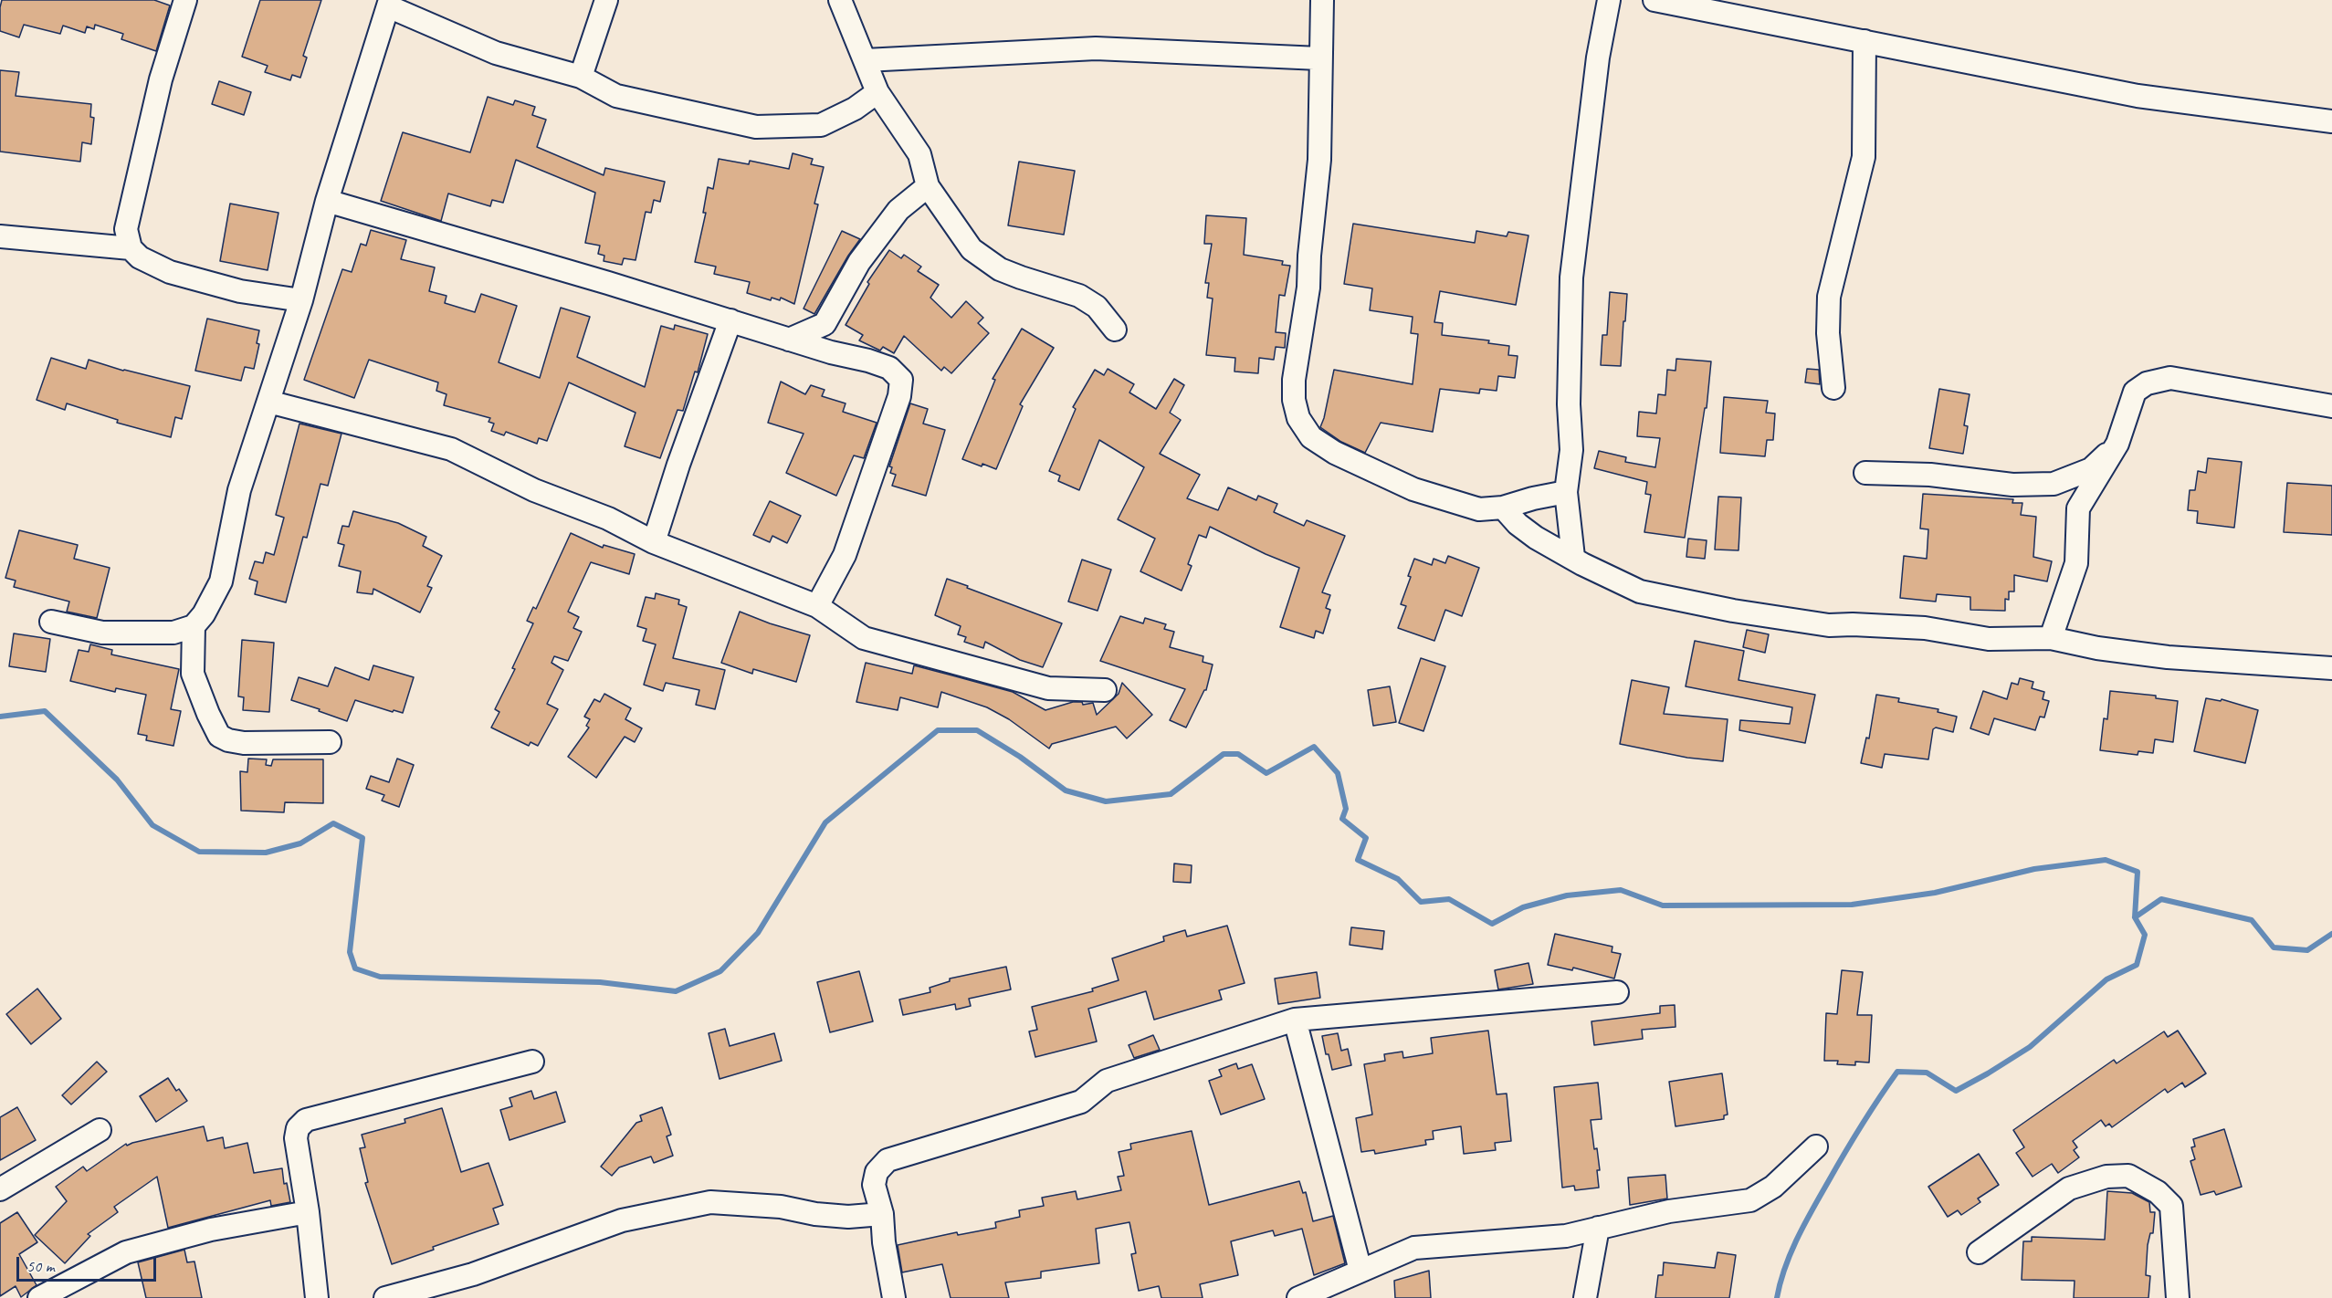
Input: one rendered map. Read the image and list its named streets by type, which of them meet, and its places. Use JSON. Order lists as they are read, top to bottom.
{
  "scale_bar": "50 m"
}
